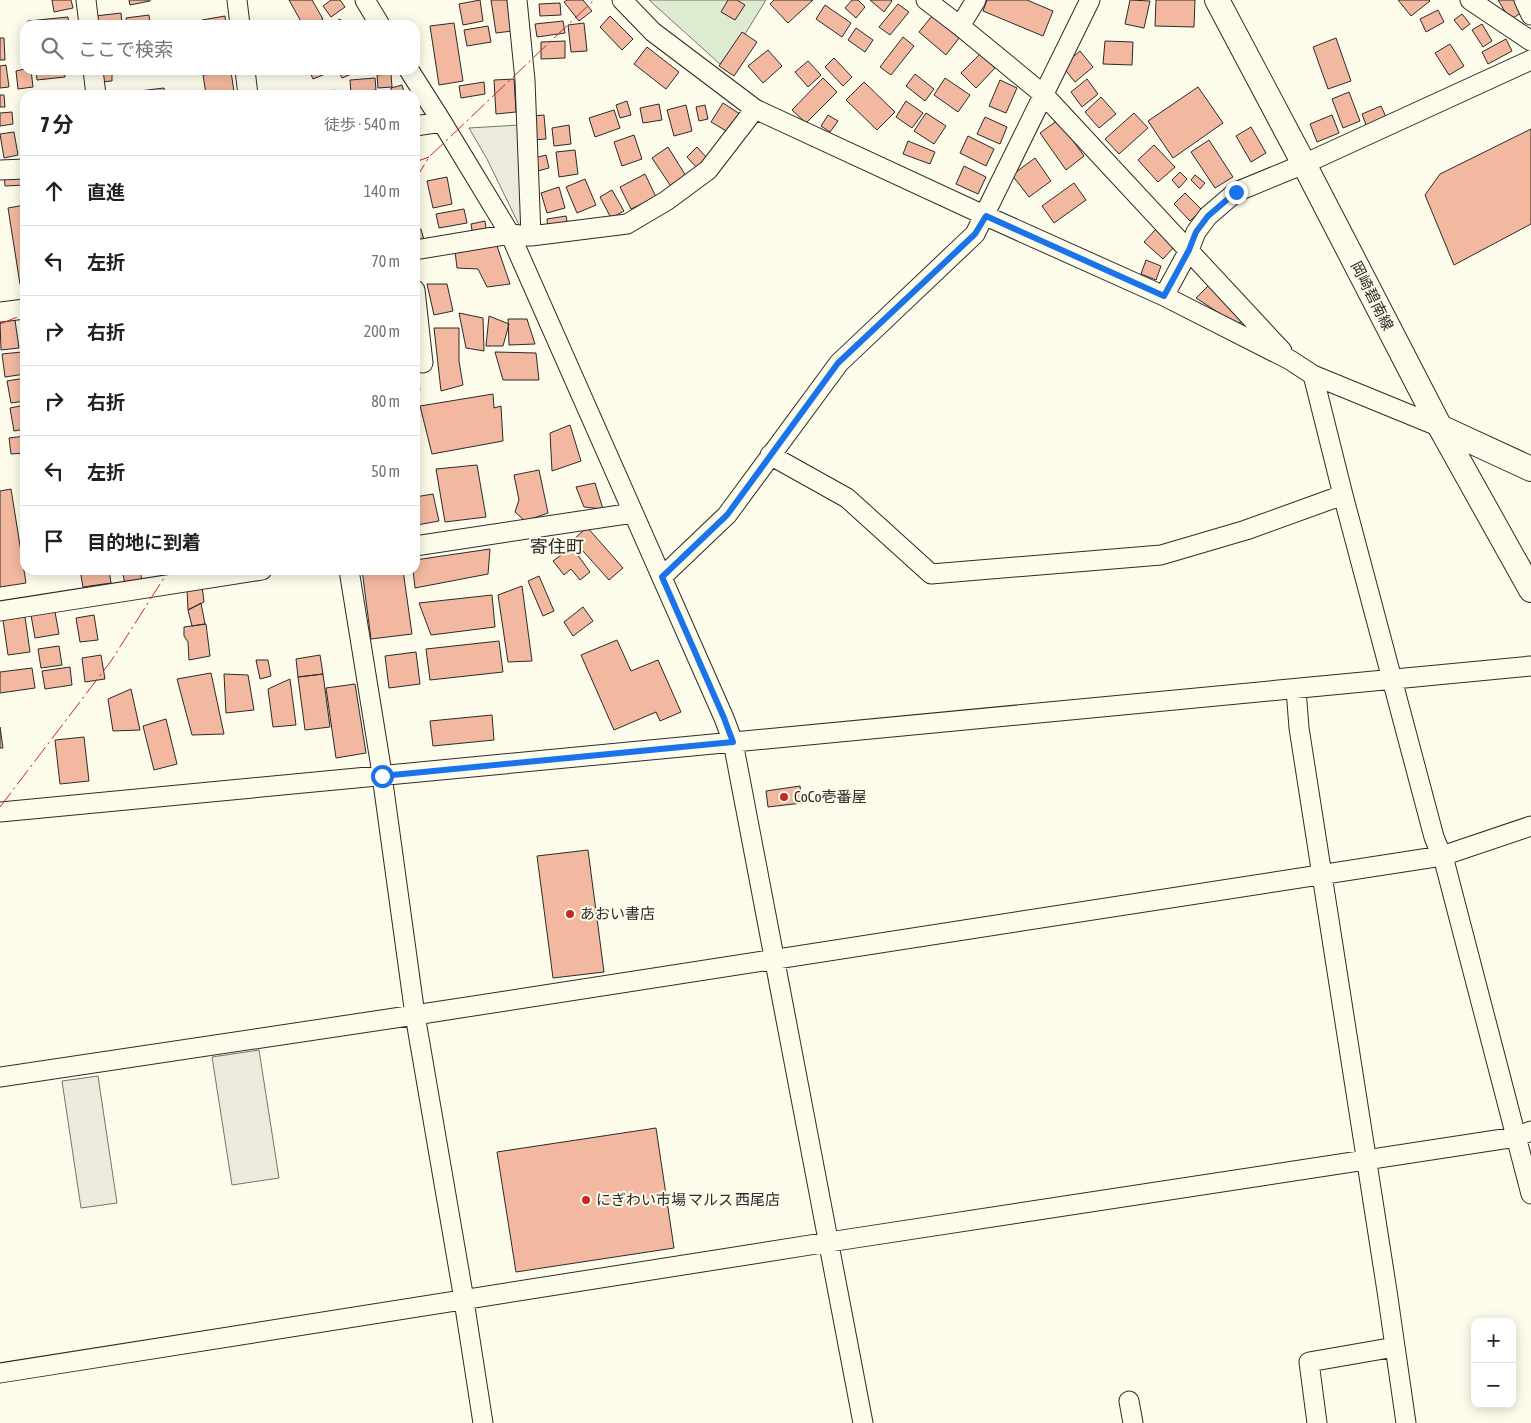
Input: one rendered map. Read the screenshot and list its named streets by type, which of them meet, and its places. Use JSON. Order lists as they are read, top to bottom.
{
  "streets": {
    "main road": ["岡崎碧南線"]
  },
  "districts": ["寄住町"],
  "places": ["CoCo壱番屋", "あおい書店", "にぎわい市場 マルス 西尾店"],
  "page": {
    "search": "ここで検索",
    "heading": ["7 分", "徒歩 · 540 m"],
    "list": [
      ["直進", "140 m"],
      ["左折", "70 m"],
      ["右折", "200 m"],
      ["右折", "80 m"],
      ["左折", "50 m"],
      "目的地に到着"
    ],
    "map_buttons": ["+", "−"]
  }
}
